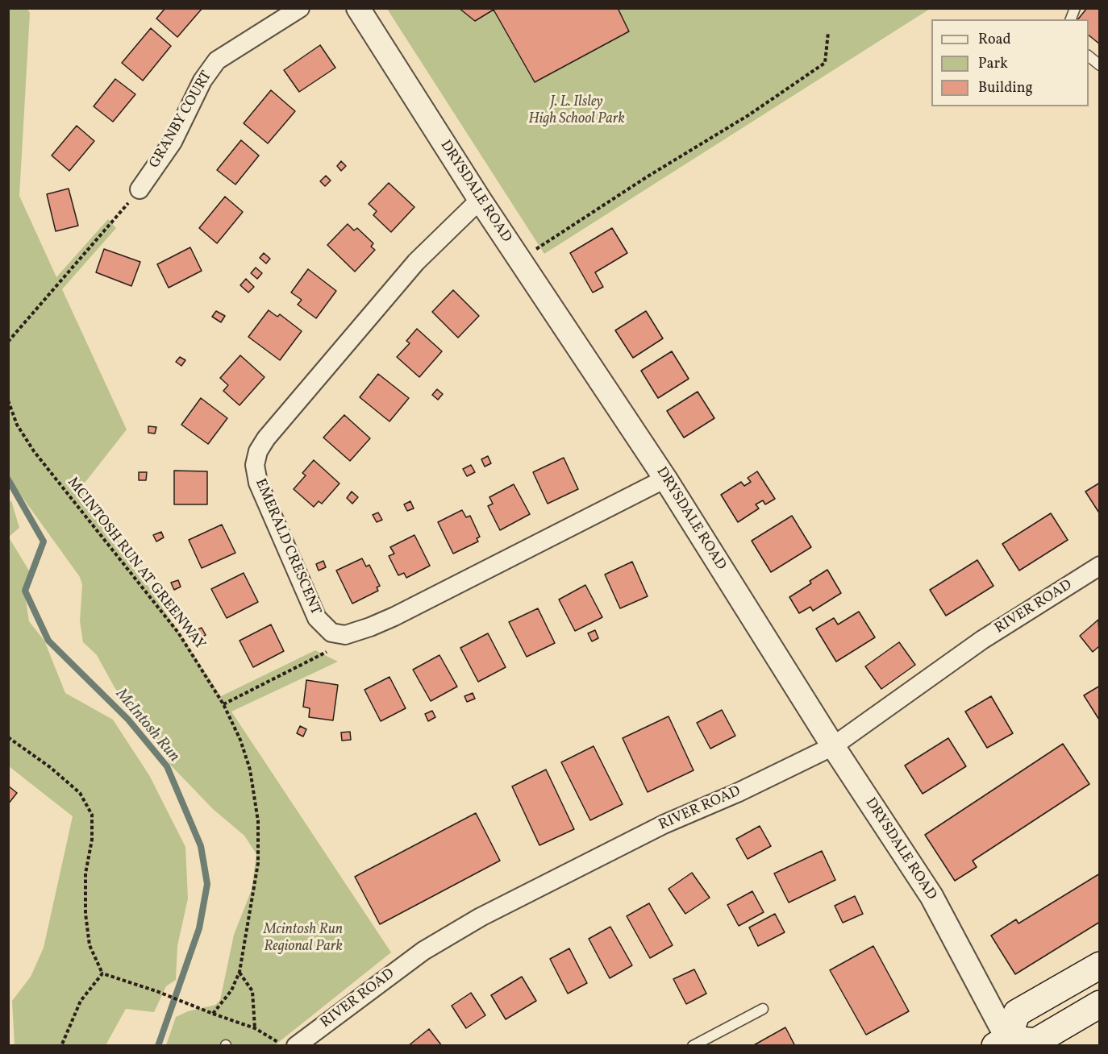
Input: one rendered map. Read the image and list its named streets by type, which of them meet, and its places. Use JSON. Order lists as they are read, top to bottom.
{
  "streets": {
    "street": [
      "GRANBY COURT",
      "DRYSDALE ROAD",
      "EMERALD CRESCENT",
      "RIVER ROAD"
    ],
    "path": ["MCINTOSH RUN AT GREENWAY"]
  },
  "crossings": [
    ["DRYSDALE ROAD", "EMERALD CRESCENT"],
    ["DRYSDALE ROAD", "RIVER ROAD"]
  ],
  "water": ["McIntosh Run"],
  "parks": ["J. L. Ilsley High School Park", "Mcintosh Run Regional Park"],
  "legend": ["Road", "Park", "Building"]
}
